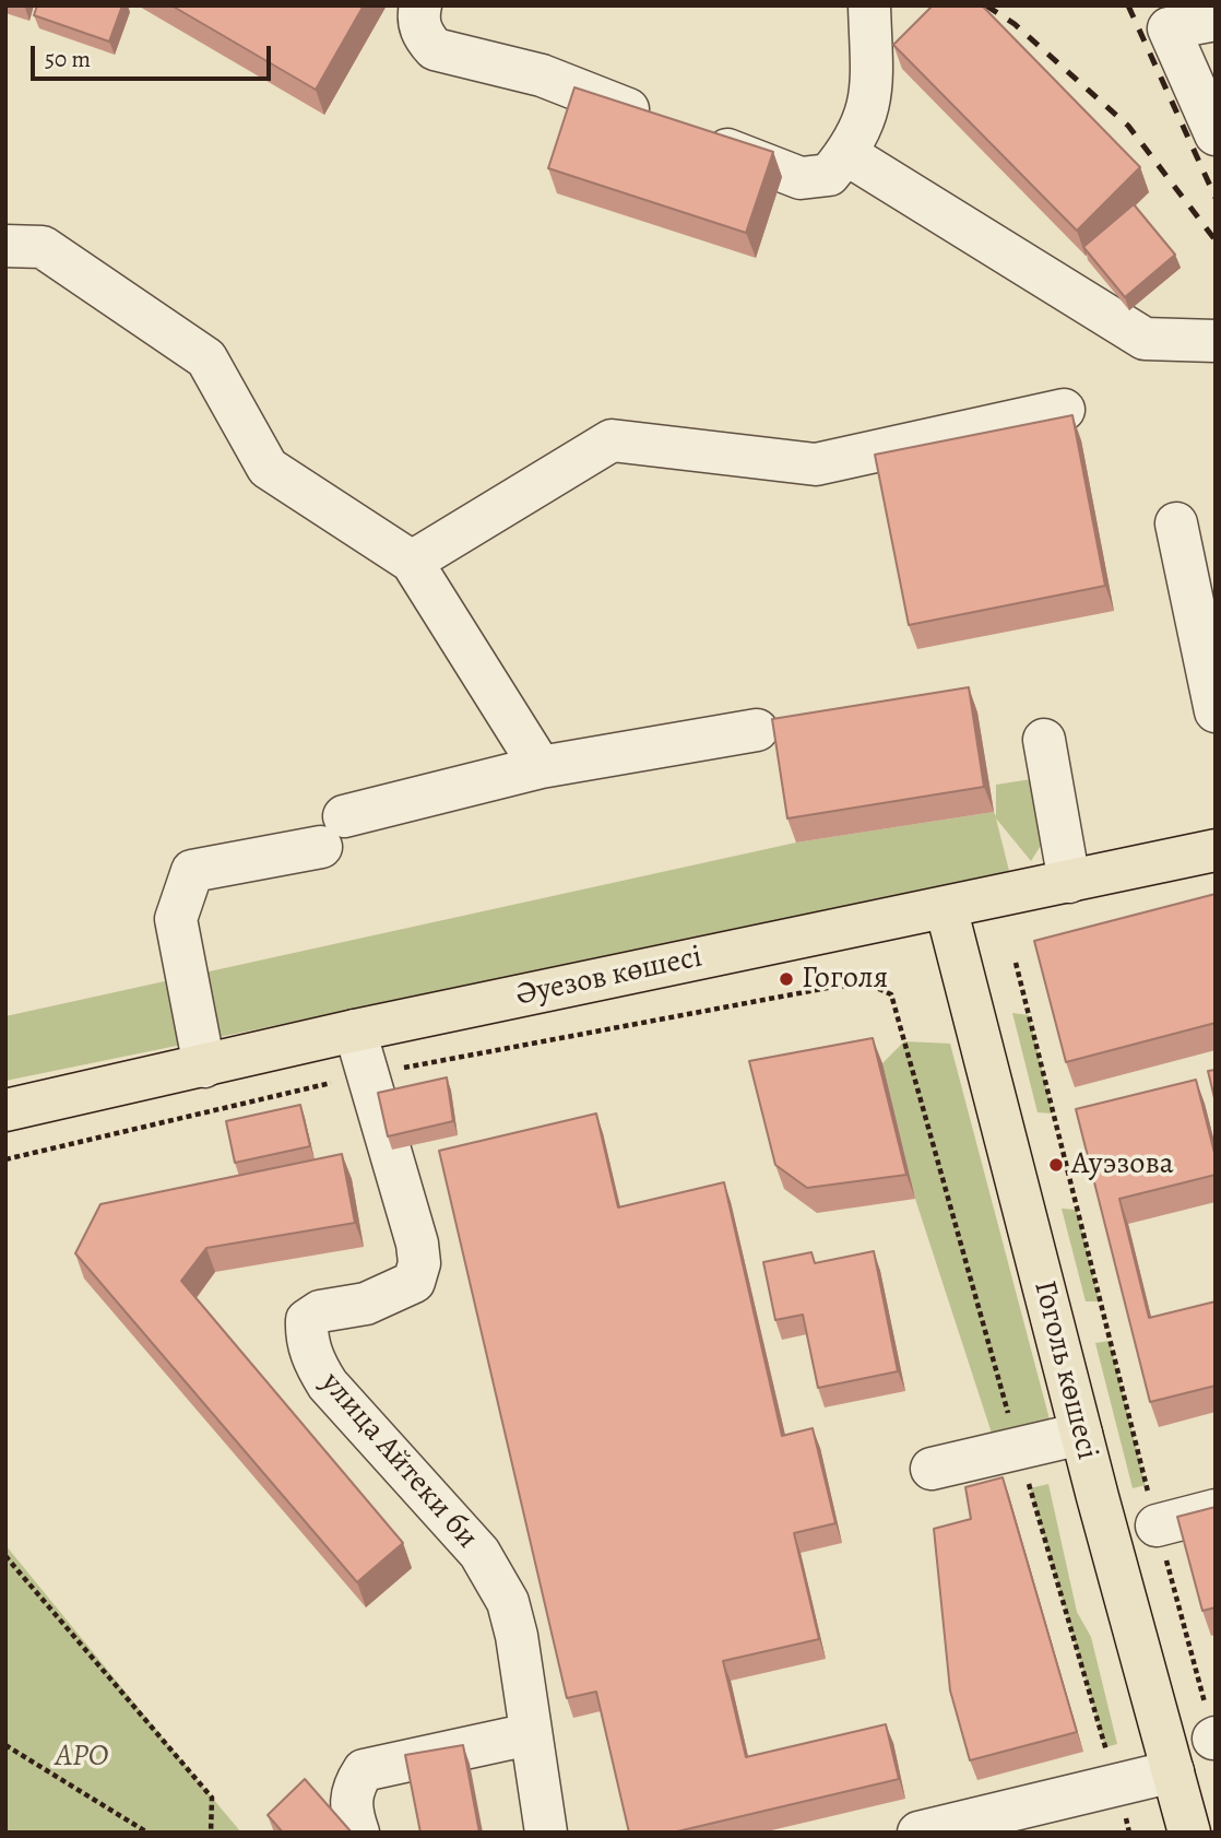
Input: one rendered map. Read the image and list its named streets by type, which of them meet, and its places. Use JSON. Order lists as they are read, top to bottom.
{
  "streets": {
    "main road": ["Әуезов көшесі", "Гоголь көшесі"],
    "street": ["улица Айтеки би"]
  },
  "crossings": [
    ["Әуезов көшесі", "Гоголь көшесі"],
    ["Әуезов көшесі", "улица Айтеки би"]
  ],
  "parks": ["АРО"],
  "places": ["Гоголя", "Ауэзова"],
  "scale_bar": "50 m"
}
